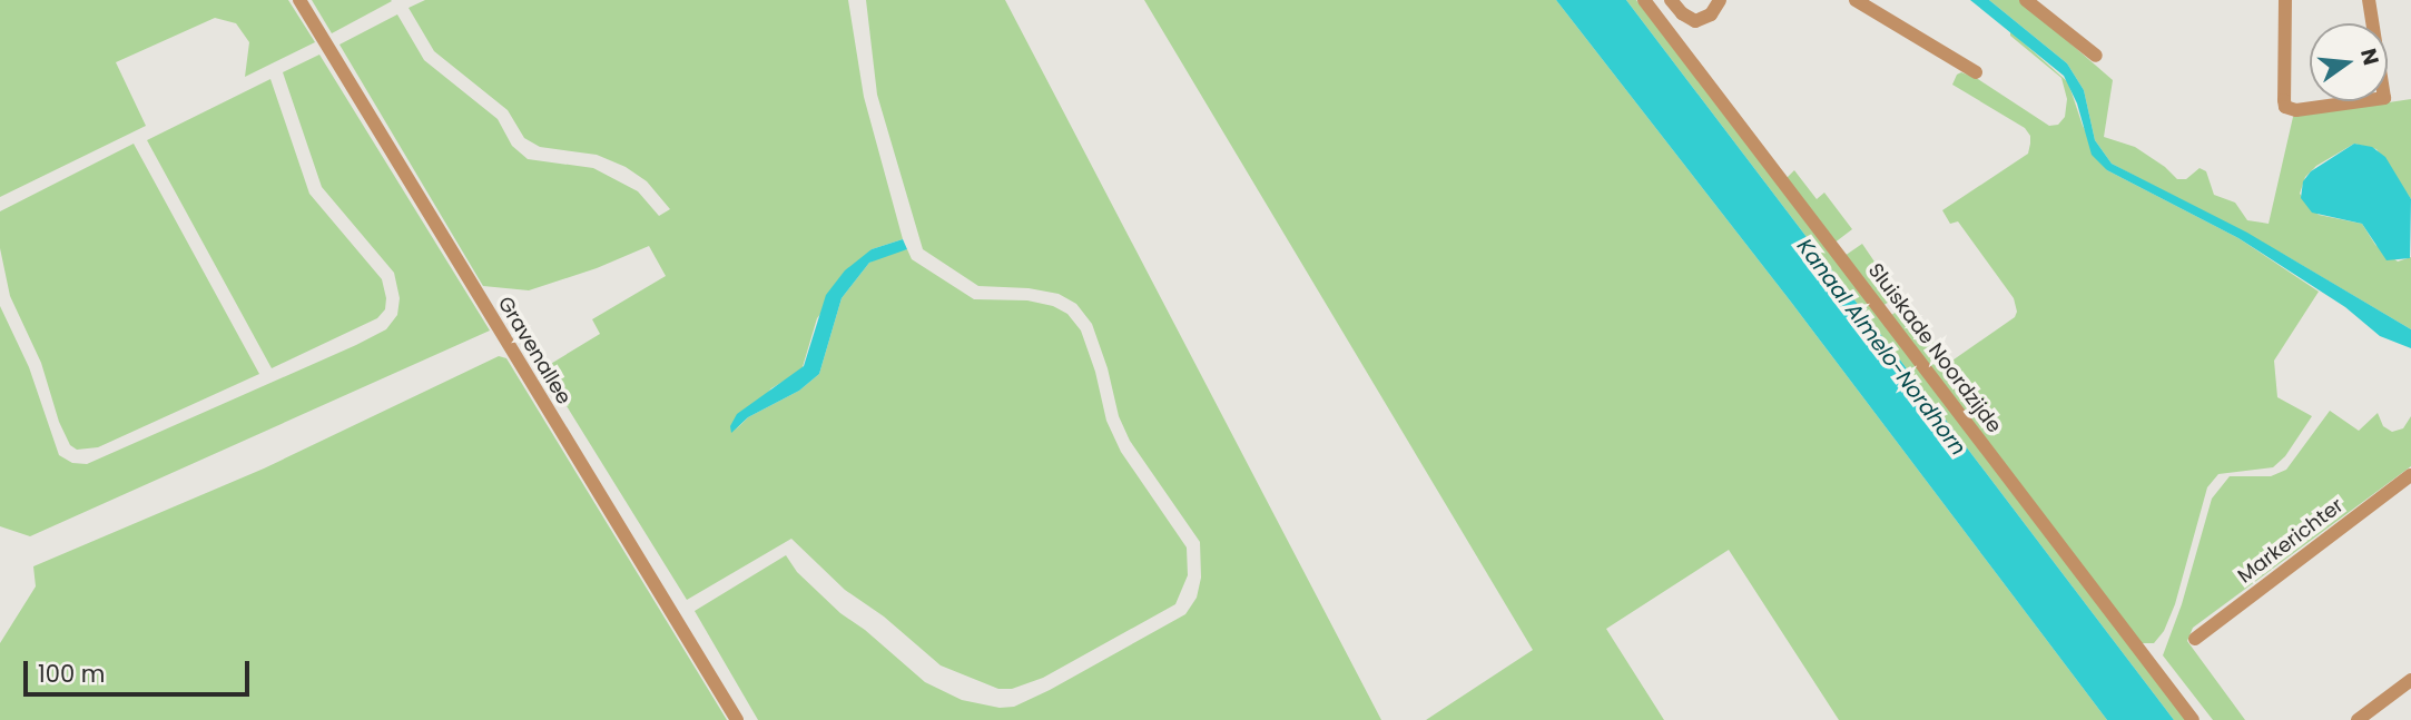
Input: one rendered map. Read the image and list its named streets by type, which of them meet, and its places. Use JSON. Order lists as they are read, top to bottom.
{
  "streets": {
    "street": ["Sluiskade Noordzijde", "Gravenallee", "Markerichter"]
  },
  "water": ["Kanaal Almelo-Nordhorn"],
  "scale_bar": "100 m",
  "north": "right"
}
